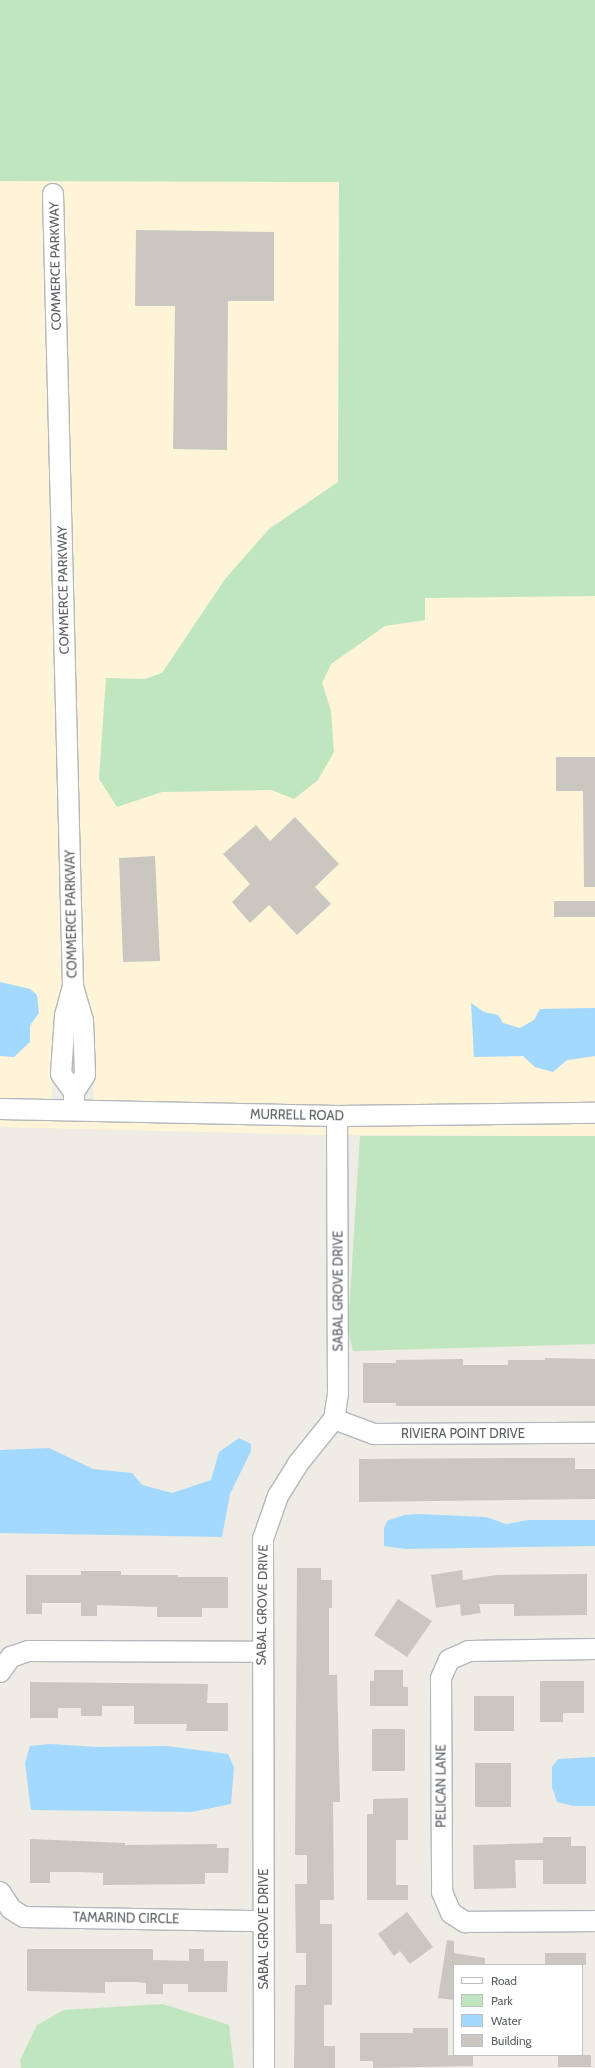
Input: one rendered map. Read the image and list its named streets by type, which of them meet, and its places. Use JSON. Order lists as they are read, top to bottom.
{
  "streets": {
    "street": [
      "COMMERCE PARKWAY",
      "MURRELL ROAD",
      "SABAL GROVE DRIVE",
      "RIVIERA POINT DRIVE",
      "PELICAN LANE",
      "TAMARIND CIRCLE"
    ]
  },
  "crossings": [
    ["COMMERCE PARKWAY", "MURRELL ROAD"],
    ["MURRELL ROAD", "SABAL GROVE DRIVE"],
    ["SABAL GROVE DRIVE", "RIVIERA POINT DRIVE"],
    ["SABAL GROVE DRIVE", "TAMARIND CIRCLE"]
  ],
  "legend": [
    "Road",
    "Park",
    "Water",
    "Building"
  ]
}
